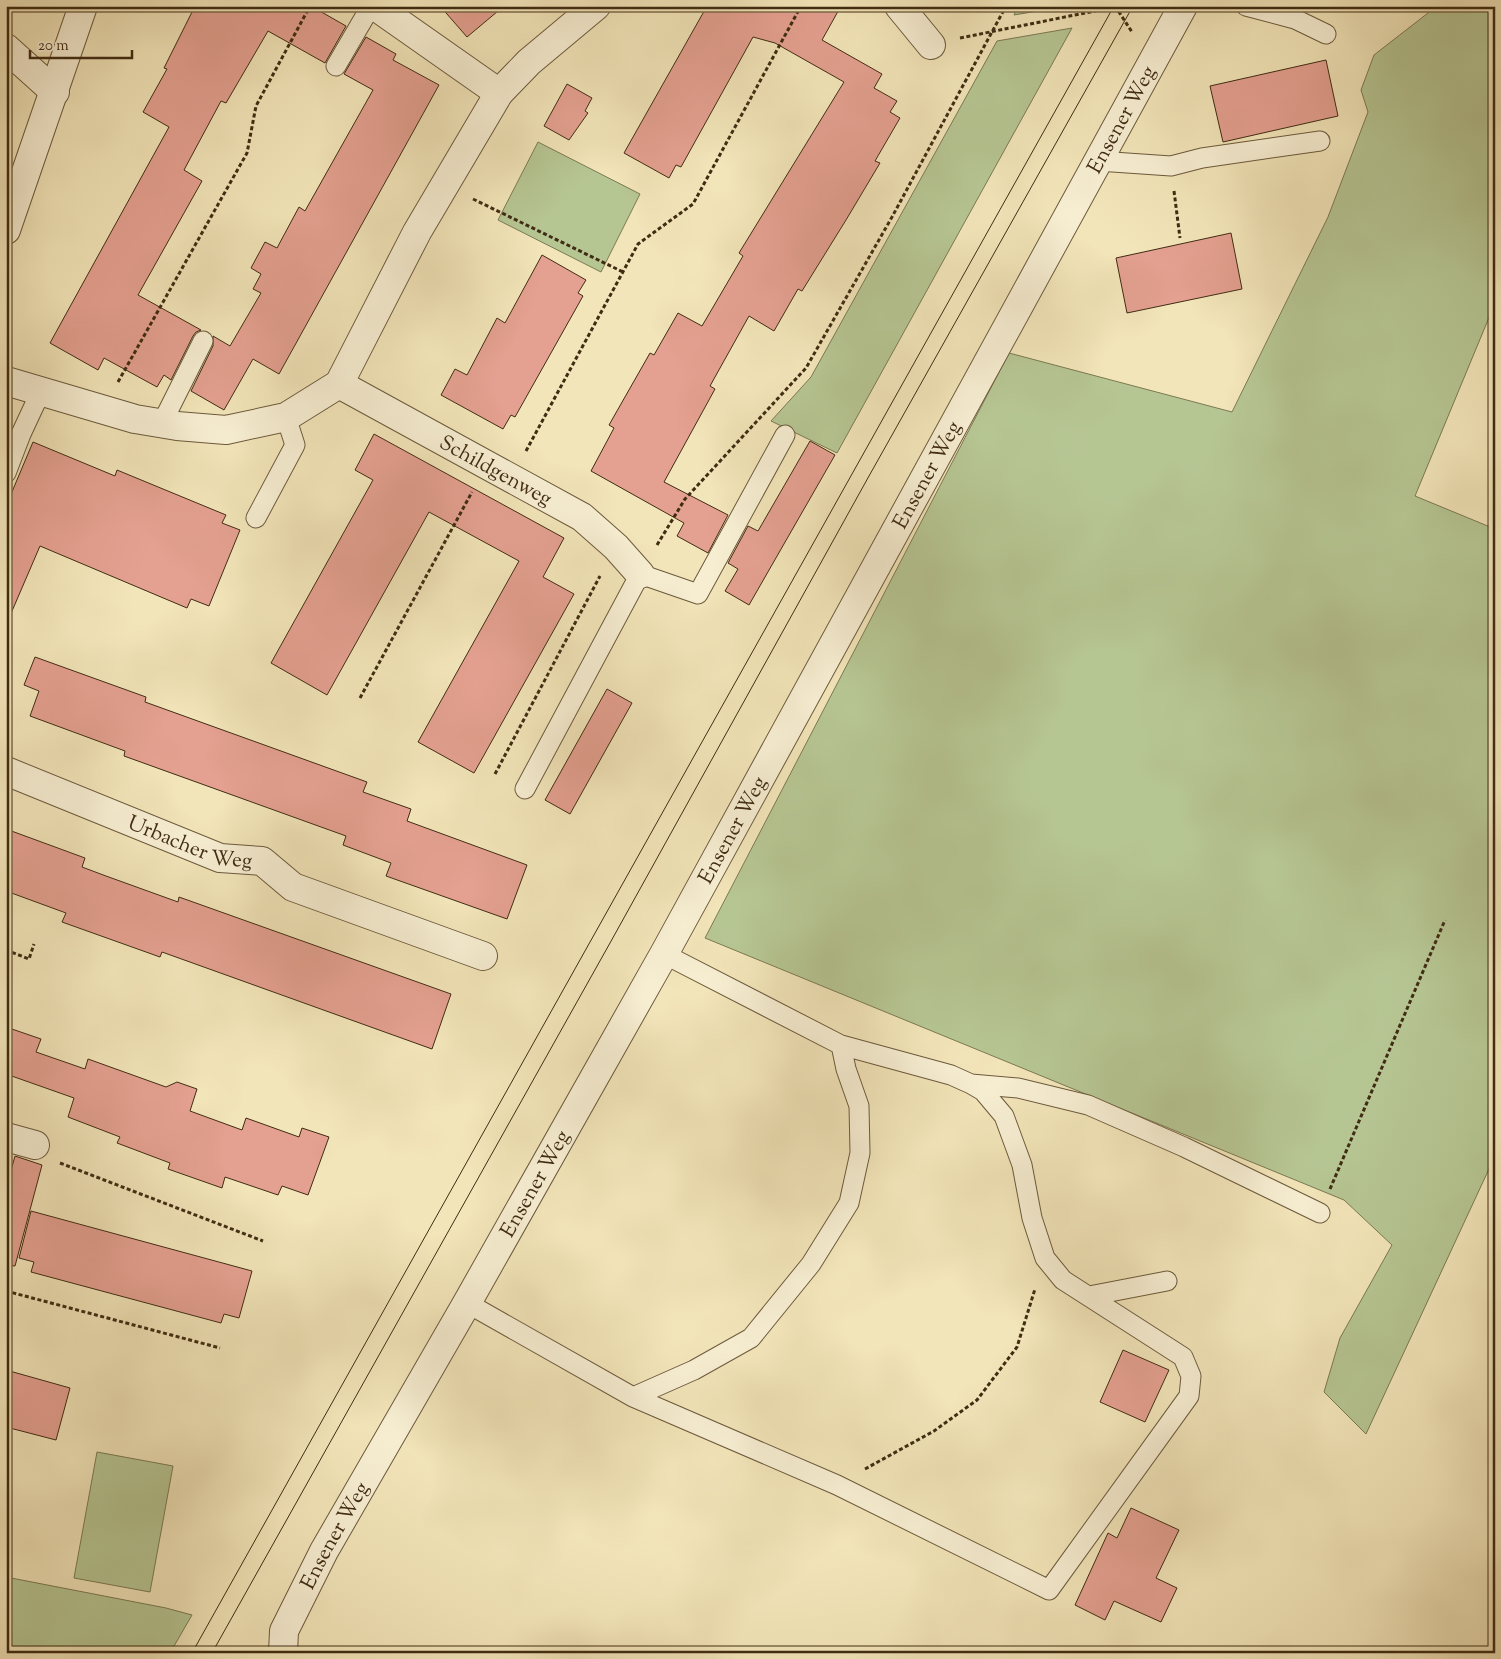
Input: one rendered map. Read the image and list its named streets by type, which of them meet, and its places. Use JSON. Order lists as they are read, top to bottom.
{
  "streets": {
    "street": ["Ensener Weg", "Schildgenweg", "Urbacher Weg"]
  },
  "scale_bar": "20 m"
}
